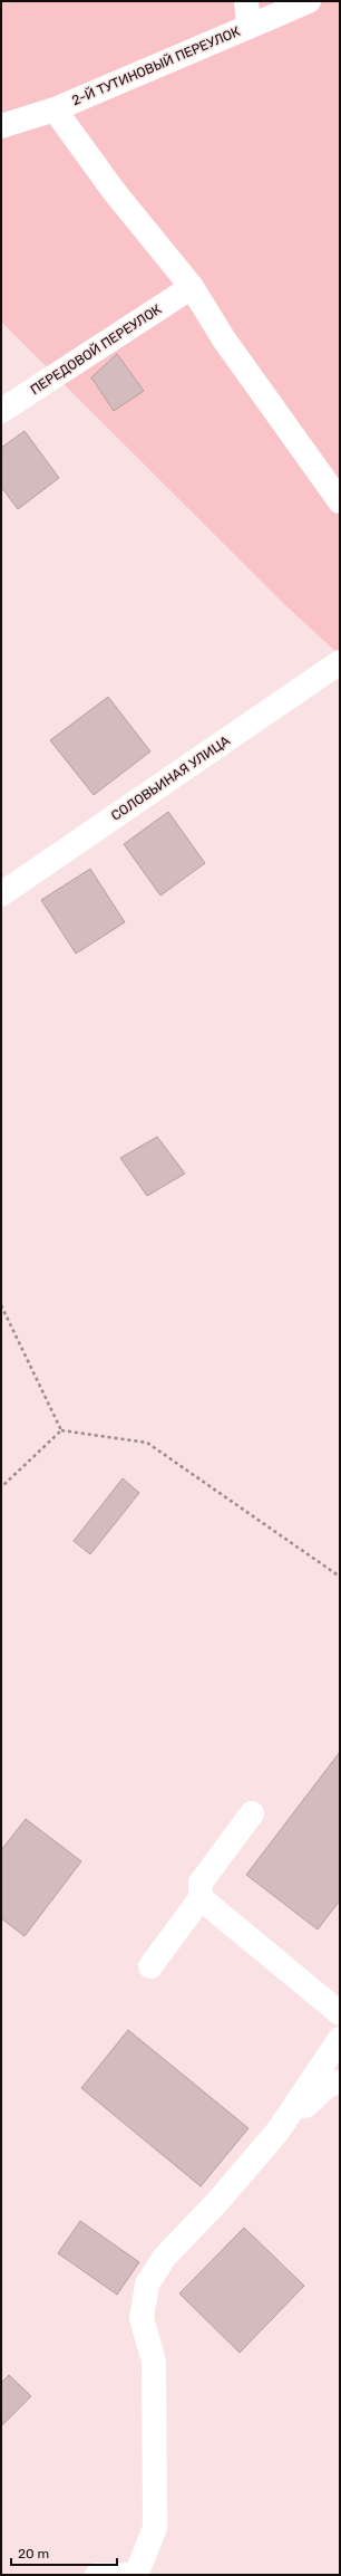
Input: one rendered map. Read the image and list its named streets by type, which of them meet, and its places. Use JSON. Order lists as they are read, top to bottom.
{
  "streets": {
    "street": ["2-Й ТУТИНОВЫЙ ПЕРЕУЛОК", "ПЕРЕДОВОЙ ПЕРЕУЛОК", "СОЛОВЬИНАЯ УЛИЦА"]
  },
  "scale_bar": "20 m"
}
